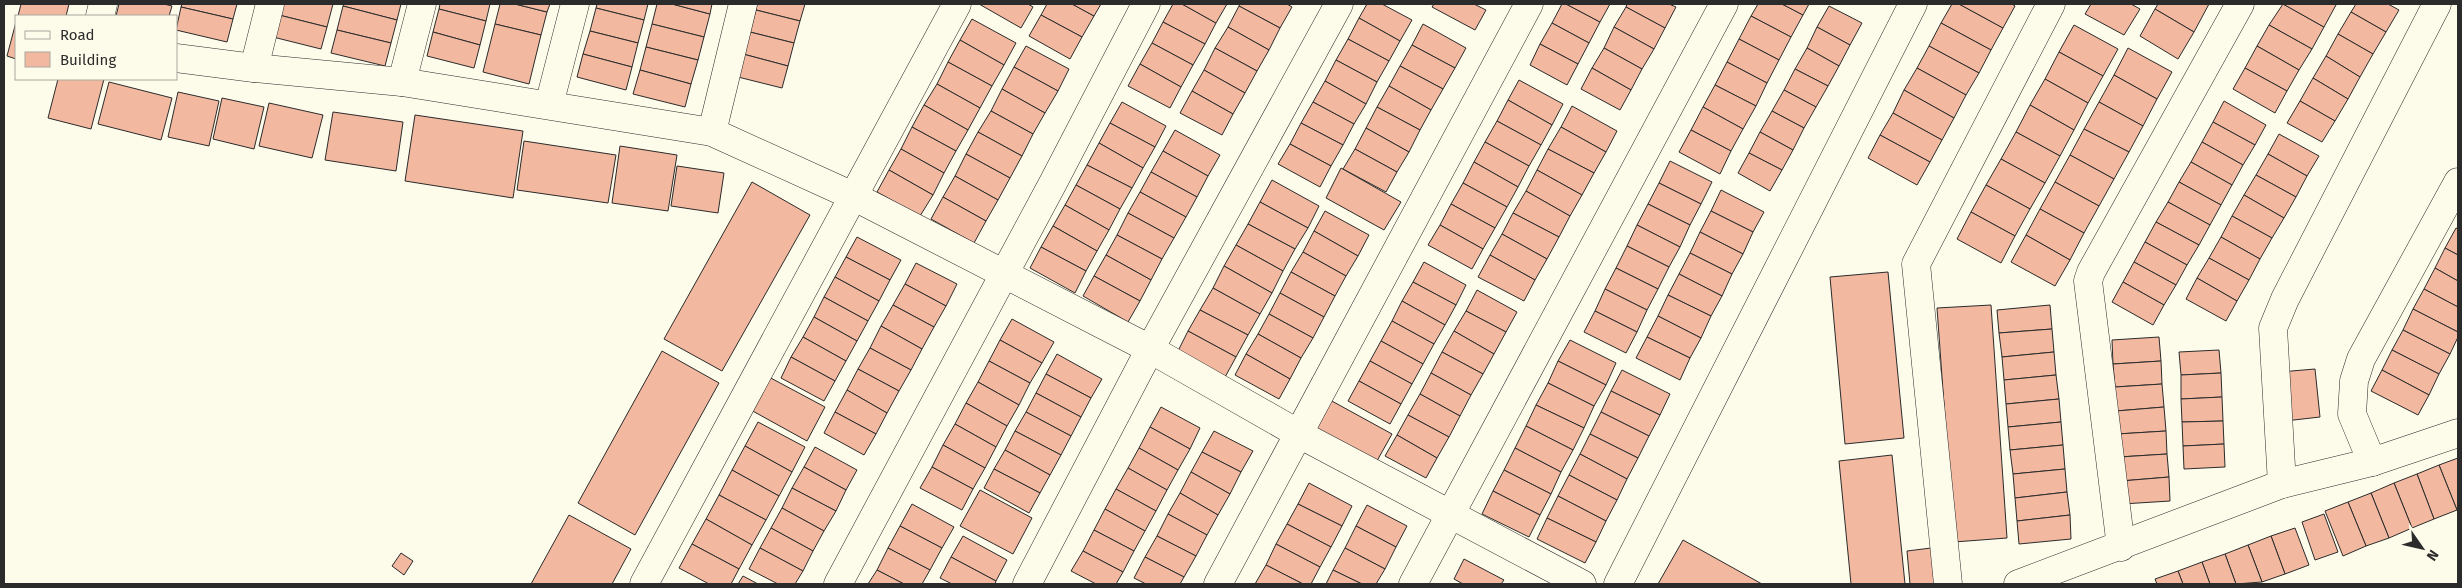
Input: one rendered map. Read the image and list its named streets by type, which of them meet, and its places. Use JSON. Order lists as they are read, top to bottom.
{
  "legend": ["Road", "Building"],
  "north": "bottom right"
}
